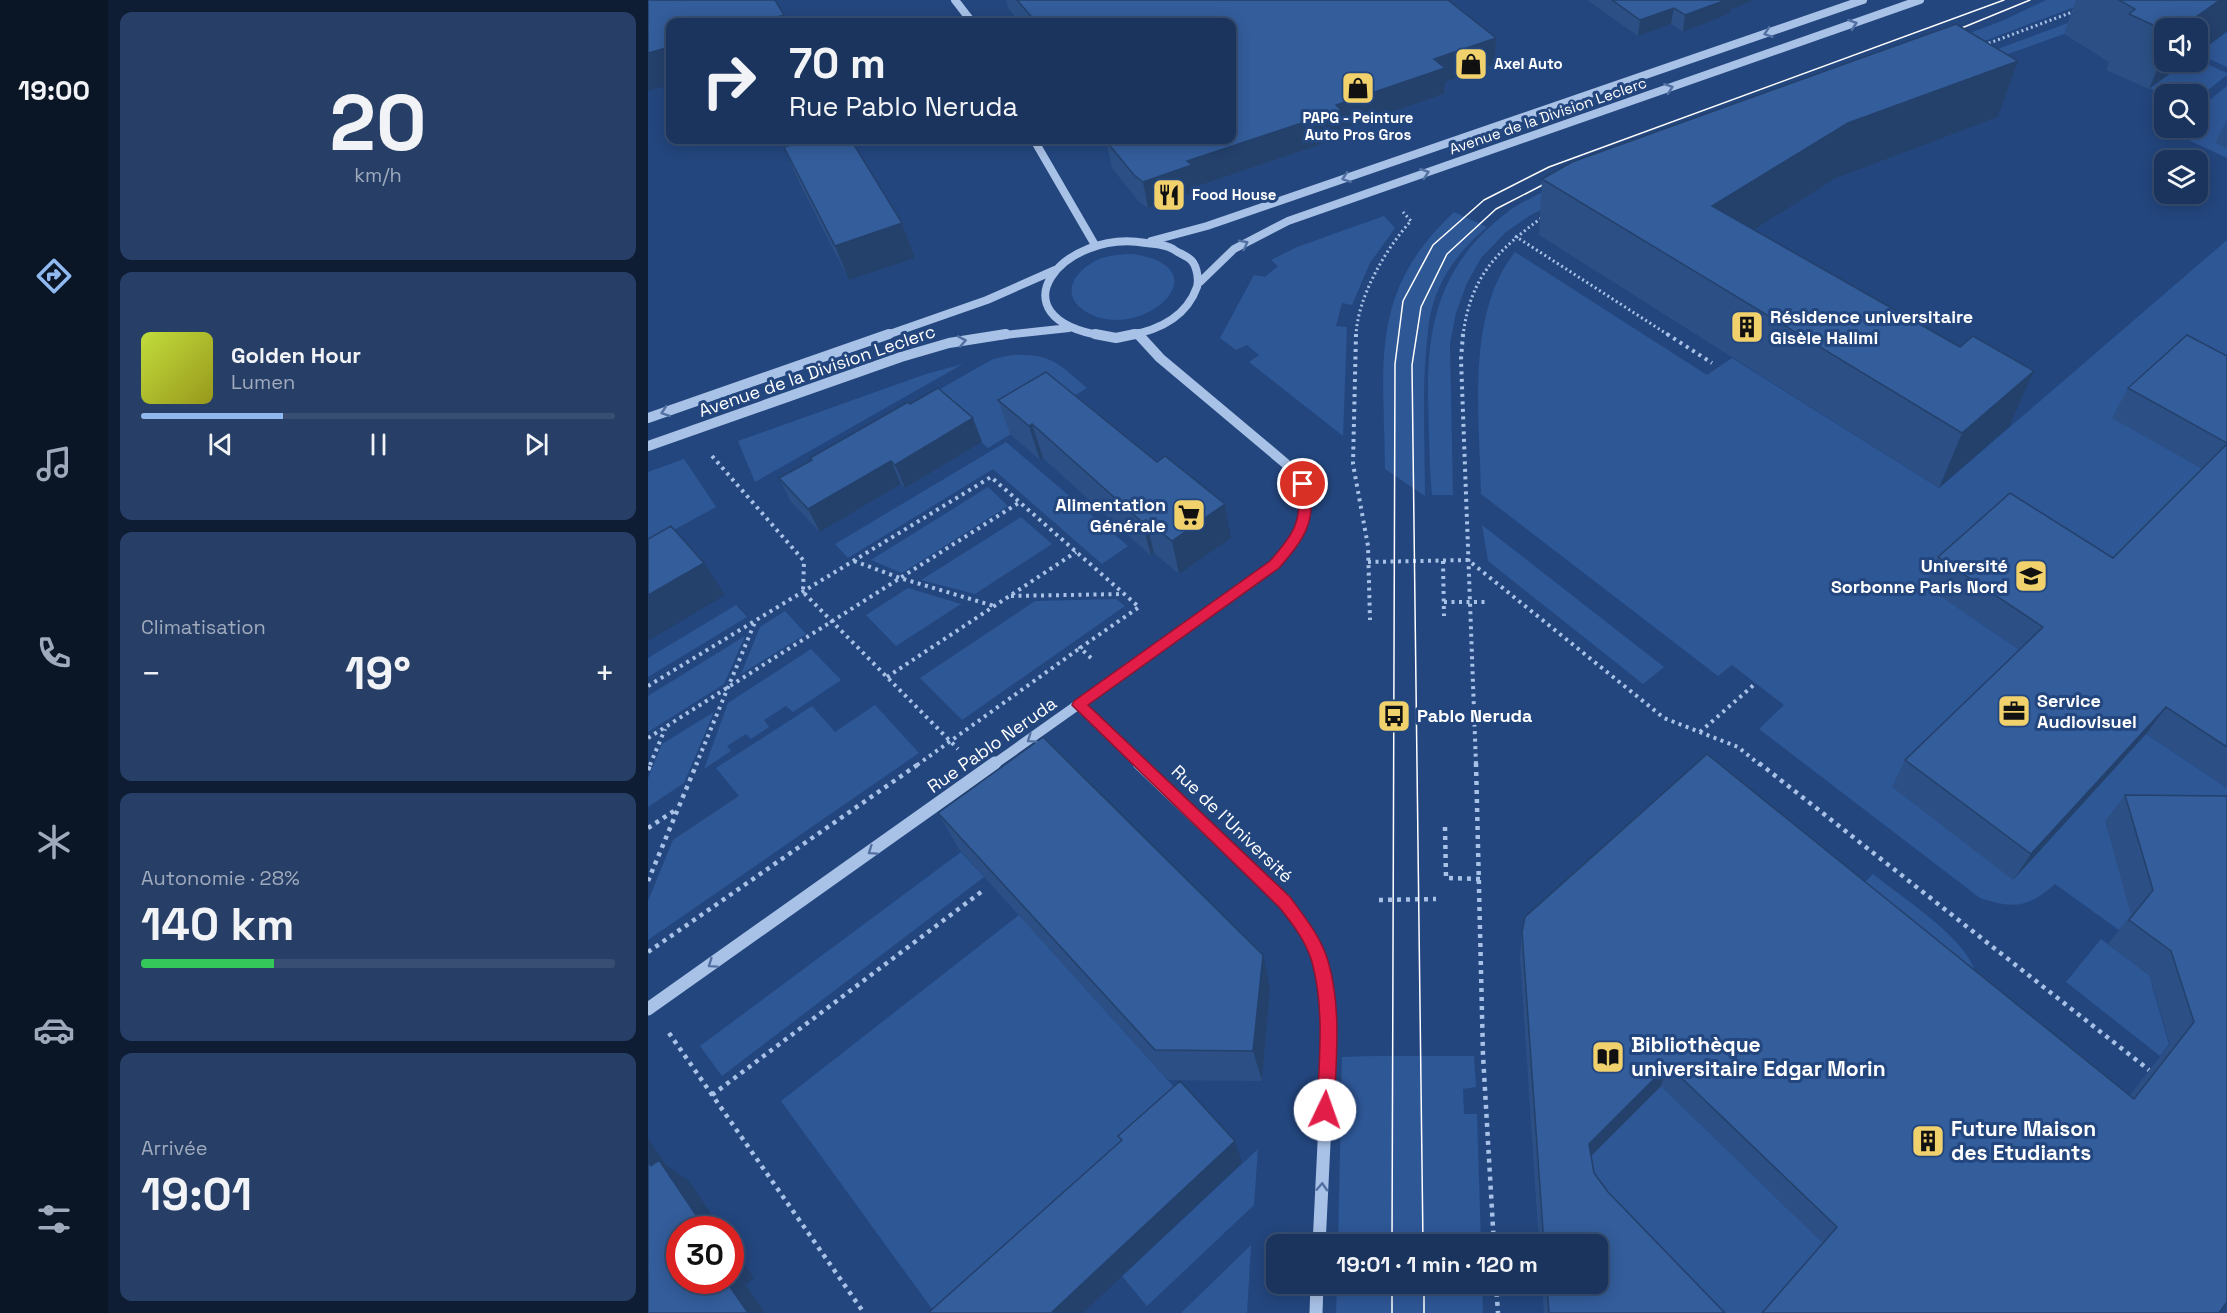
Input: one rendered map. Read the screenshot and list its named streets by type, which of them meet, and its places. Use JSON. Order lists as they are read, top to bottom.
{
  "streets": {
    "street": ["Avenue de la Division Leclerc", "Rue Pablo Neruda", "Rue de l'Université"]
  },
  "crossings": [
    ["Avenue de la Division Leclerc", "Rue Pablo Neruda"],
    ["Rue Pablo Neruda", "Rue de l'Université"]
  ],
  "one_way": ["Rue Pablo Neruda", "Rue de l'Université"],
  "places": {
    "shop": ["Axel Auto", "PAPG - Peinture Auto Pros Gros"],
    "restaurant": ["Food House"],
    "building": ["Résidence universitaire Gisèle Halimi", "Future Maison des Etudiants"],
    "supermarket": ["Alimentation Générale"],
    "school or university": ["Université Sorbonne Paris Nord"],
    "office": ["Service Audiovisuel"],
    "bus stop": ["Pablo Neruda"],
    "library": ["Bibliothèque universitaire Edgar Morin"]
  },
  "page": {
    "tabs": "19:00",
    "tile": [
      ["20", "km/h"],
      "Climatisation",
      ["Autonomie · 28%", "140 km"],
      ["Arrivée", "19:01"]
    ],
    "turn": ["70 m", "Rue Pablo Neruda"],
    "song": ["Golden Hour", "Lumen"],
    "heat": ["−", "19°", "+"],
    "limit": "30",
    "trip": "19:01 · 1 min · 120 m"
  }
}
